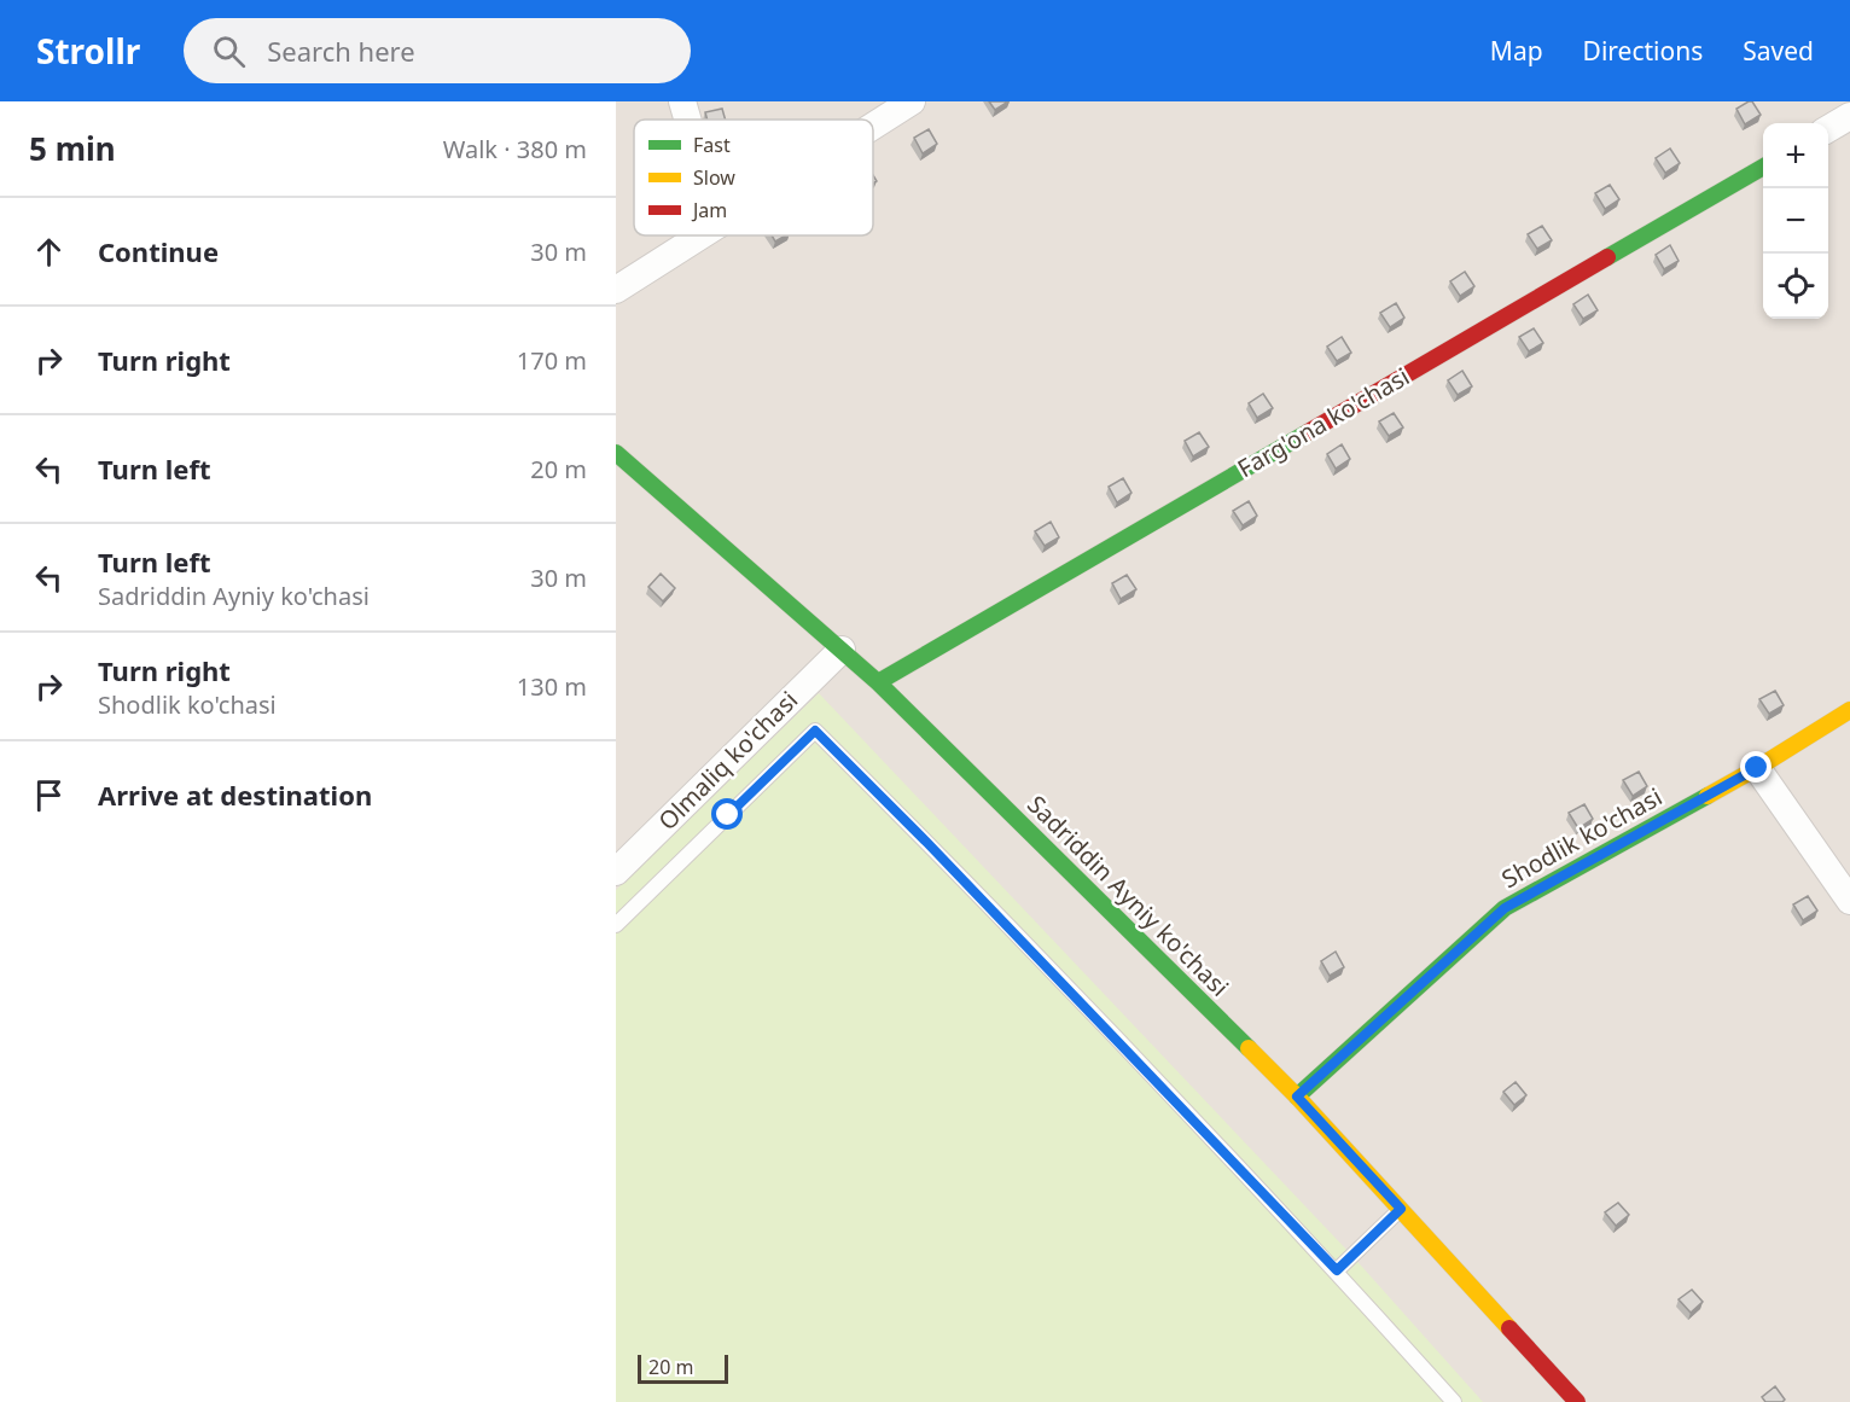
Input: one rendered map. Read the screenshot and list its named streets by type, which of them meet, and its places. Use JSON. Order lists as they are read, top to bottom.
{
  "streets": {
    "street": [
      "Farg'ona ko'chasi",
      "Olmaliq ko'chasi",
      "Shodlik ko'chasi",
      "Sadriddin Ayniy ko'chasi"
    ]
  },
  "crossings": [
    ["Farg'ona ko'chasi", "Sadriddin Ayniy ko'chasi"],
    ["Olmaliq ko'chasi", "Sadriddin Ayniy ko'chasi"],
    ["Shodlik ko'chasi", "Sadriddin Ayniy ko'chasi"]
  ],
  "legend": ["Fast", "Slow", "Jam"],
  "scale_bar": "20 m",
  "page": {
    "header": "Strollr",
    "search": "Search here",
    "nav": ["Map", "Directions", "Saved"],
    "heading": ["5 min", "Walk · 380 m"],
    "map_buttons": ["+", "−"],
    "list": [
      ["Continue", "30 m"],
      ["Turn right", "170 m"],
      ["Turn left", "20 m"],
      ["Turn left", "Sadriddin Ayniy ko'chasi", "30 m"],
      ["Turn right", "Shodlik ko'chasi", "130 m"],
      "Arrive at destination"
    ],
    "scale": "20 m"
  }
}
